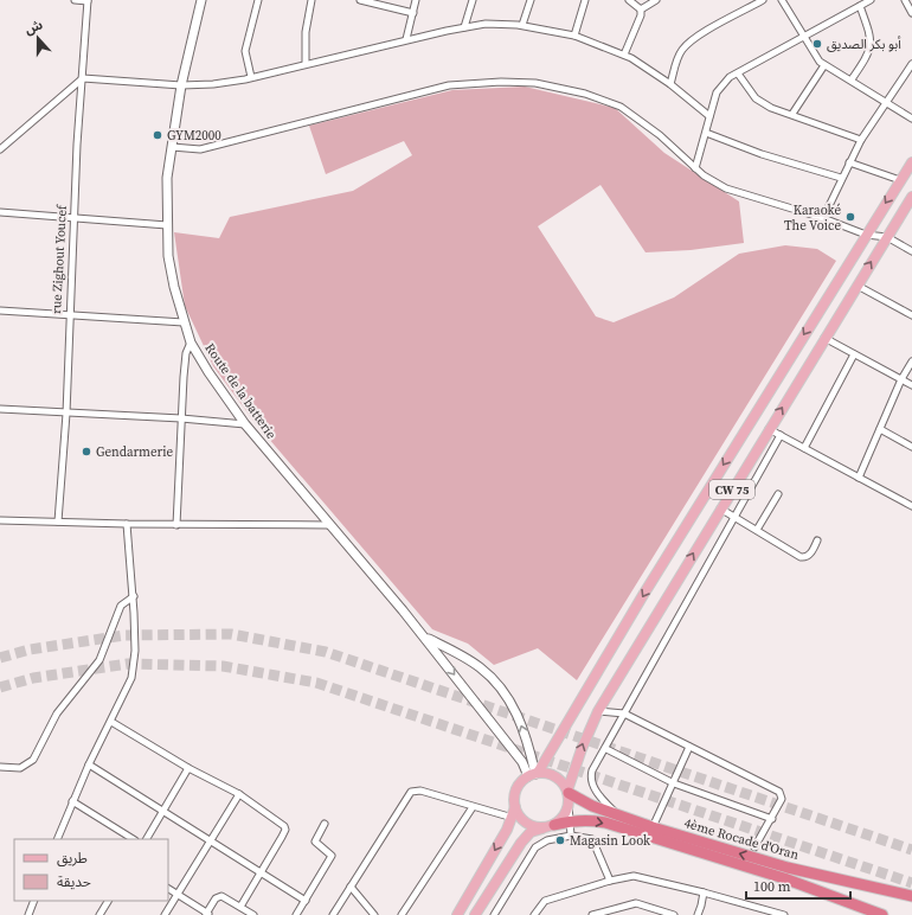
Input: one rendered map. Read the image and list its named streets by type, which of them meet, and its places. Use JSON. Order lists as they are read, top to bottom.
{
  "streets": {
    "highway": ["4ème Rocade d'Oran"],
    "main road": ["Route de la batterie", "CW 75"],
    "street": ["rue Zighout Youcef"]
  },
  "crossings": [
    ["Route de la batterie", "CW 75"],
    ["Route de la batterie", "4ème Rocade d'Oran"],
    ["CW 75", "4ème Rocade d'Oran"]
  ],
  "places": [
    "أبو بكر الصديق",
    "GYM2000",
    "Karaoké The Voice",
    "Gendarmerie",
    "Magasin Look"
  ],
  "legend": ["طريق", "حديقة"],
  "scale_bar": "100 m",
  "north": "top"
}
